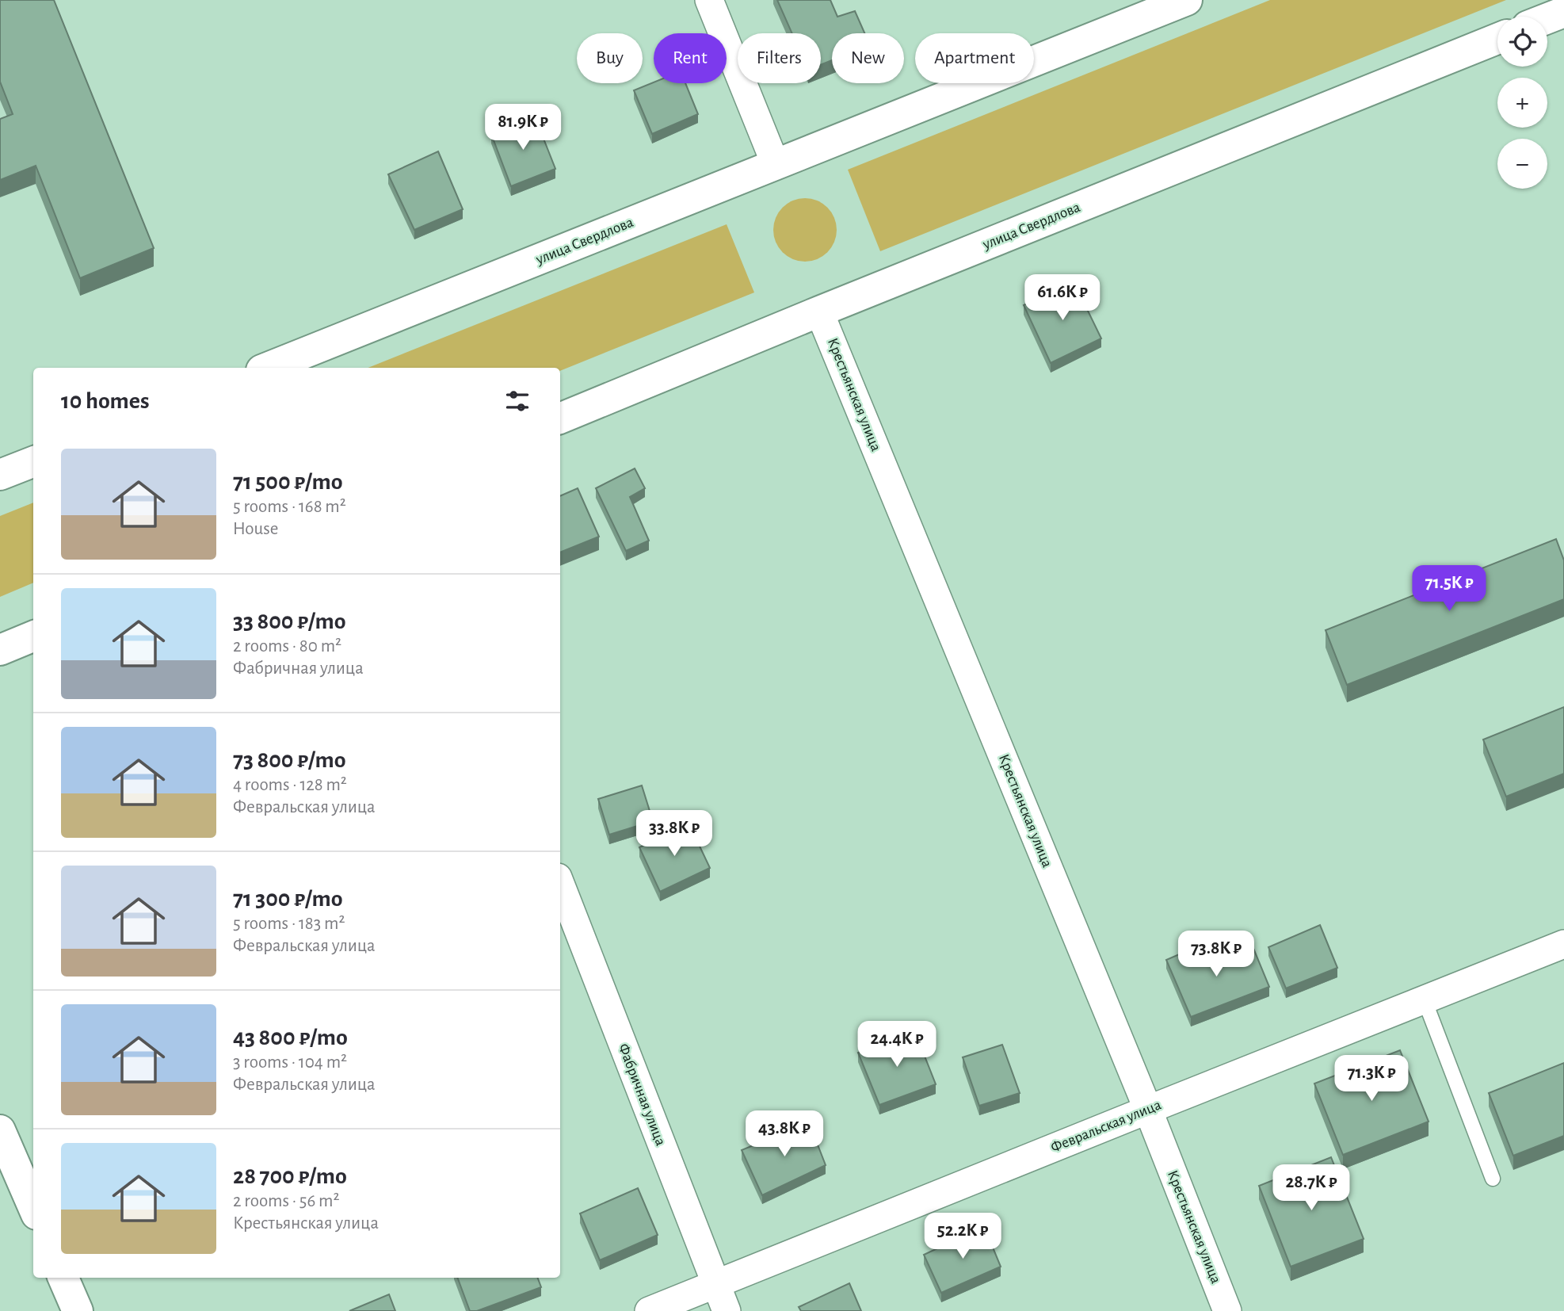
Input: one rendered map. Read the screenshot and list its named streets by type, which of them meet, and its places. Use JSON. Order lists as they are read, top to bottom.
{
  "streets": {
    "main road": ["улица Свердлова"],
    "street": ["Крестьянская улица", "Фабричная улица", "Февральская улица"]
  },
  "crossings": [
    ["улица Свердлова", "Крестьянская улица"],
    ["Крестьянская улица", "Февральская улица"],
    ["Фабричная улица", "Февральская улица"]
  ],
  "page": {
    "map_buttons": ["+", "−"],
    "chip": [
      "Buy",
      "Rent",
      "Filters",
      "New",
      "Apartment"
    ],
    "price": [
      "81.9K ₽",
      "61.6K ₽",
      "71.5K ₽",
      "33.8K ₽",
      "73.8K ₽",
      "24.4K ₽",
      "71.3K ₽",
      "43.8K ₽",
      "28.7K ₽",
      "52.2K ₽"
    ],
    "heading": "10 homes",
    "list": [
      {
        "name": "71 500 ₽/mo",
        "note": "5 rooms · 168 m² · House"
      },
      {
        "name": "33 800 ₽/mo",
        "note": "2 rooms · 80 m² · Фабричная улица"
      },
      {
        "name": "73 800 ₽/mo",
        "note": "4 rooms · 128 m² · Февральская улица"
      },
      {
        "name": "71 300 ₽/mo",
        "note": "5 rooms · 183 m² · Февральская улица"
      },
      {
        "name": "43 800 ₽/mo",
        "note": "3 rooms · 104 m² · Февральская улица"
      },
      {
        "name": "28 700 ₽/mo",
        "note": "2 rooms · 56 m² · Крестьянская улица"
      }
    ]
  }
}
